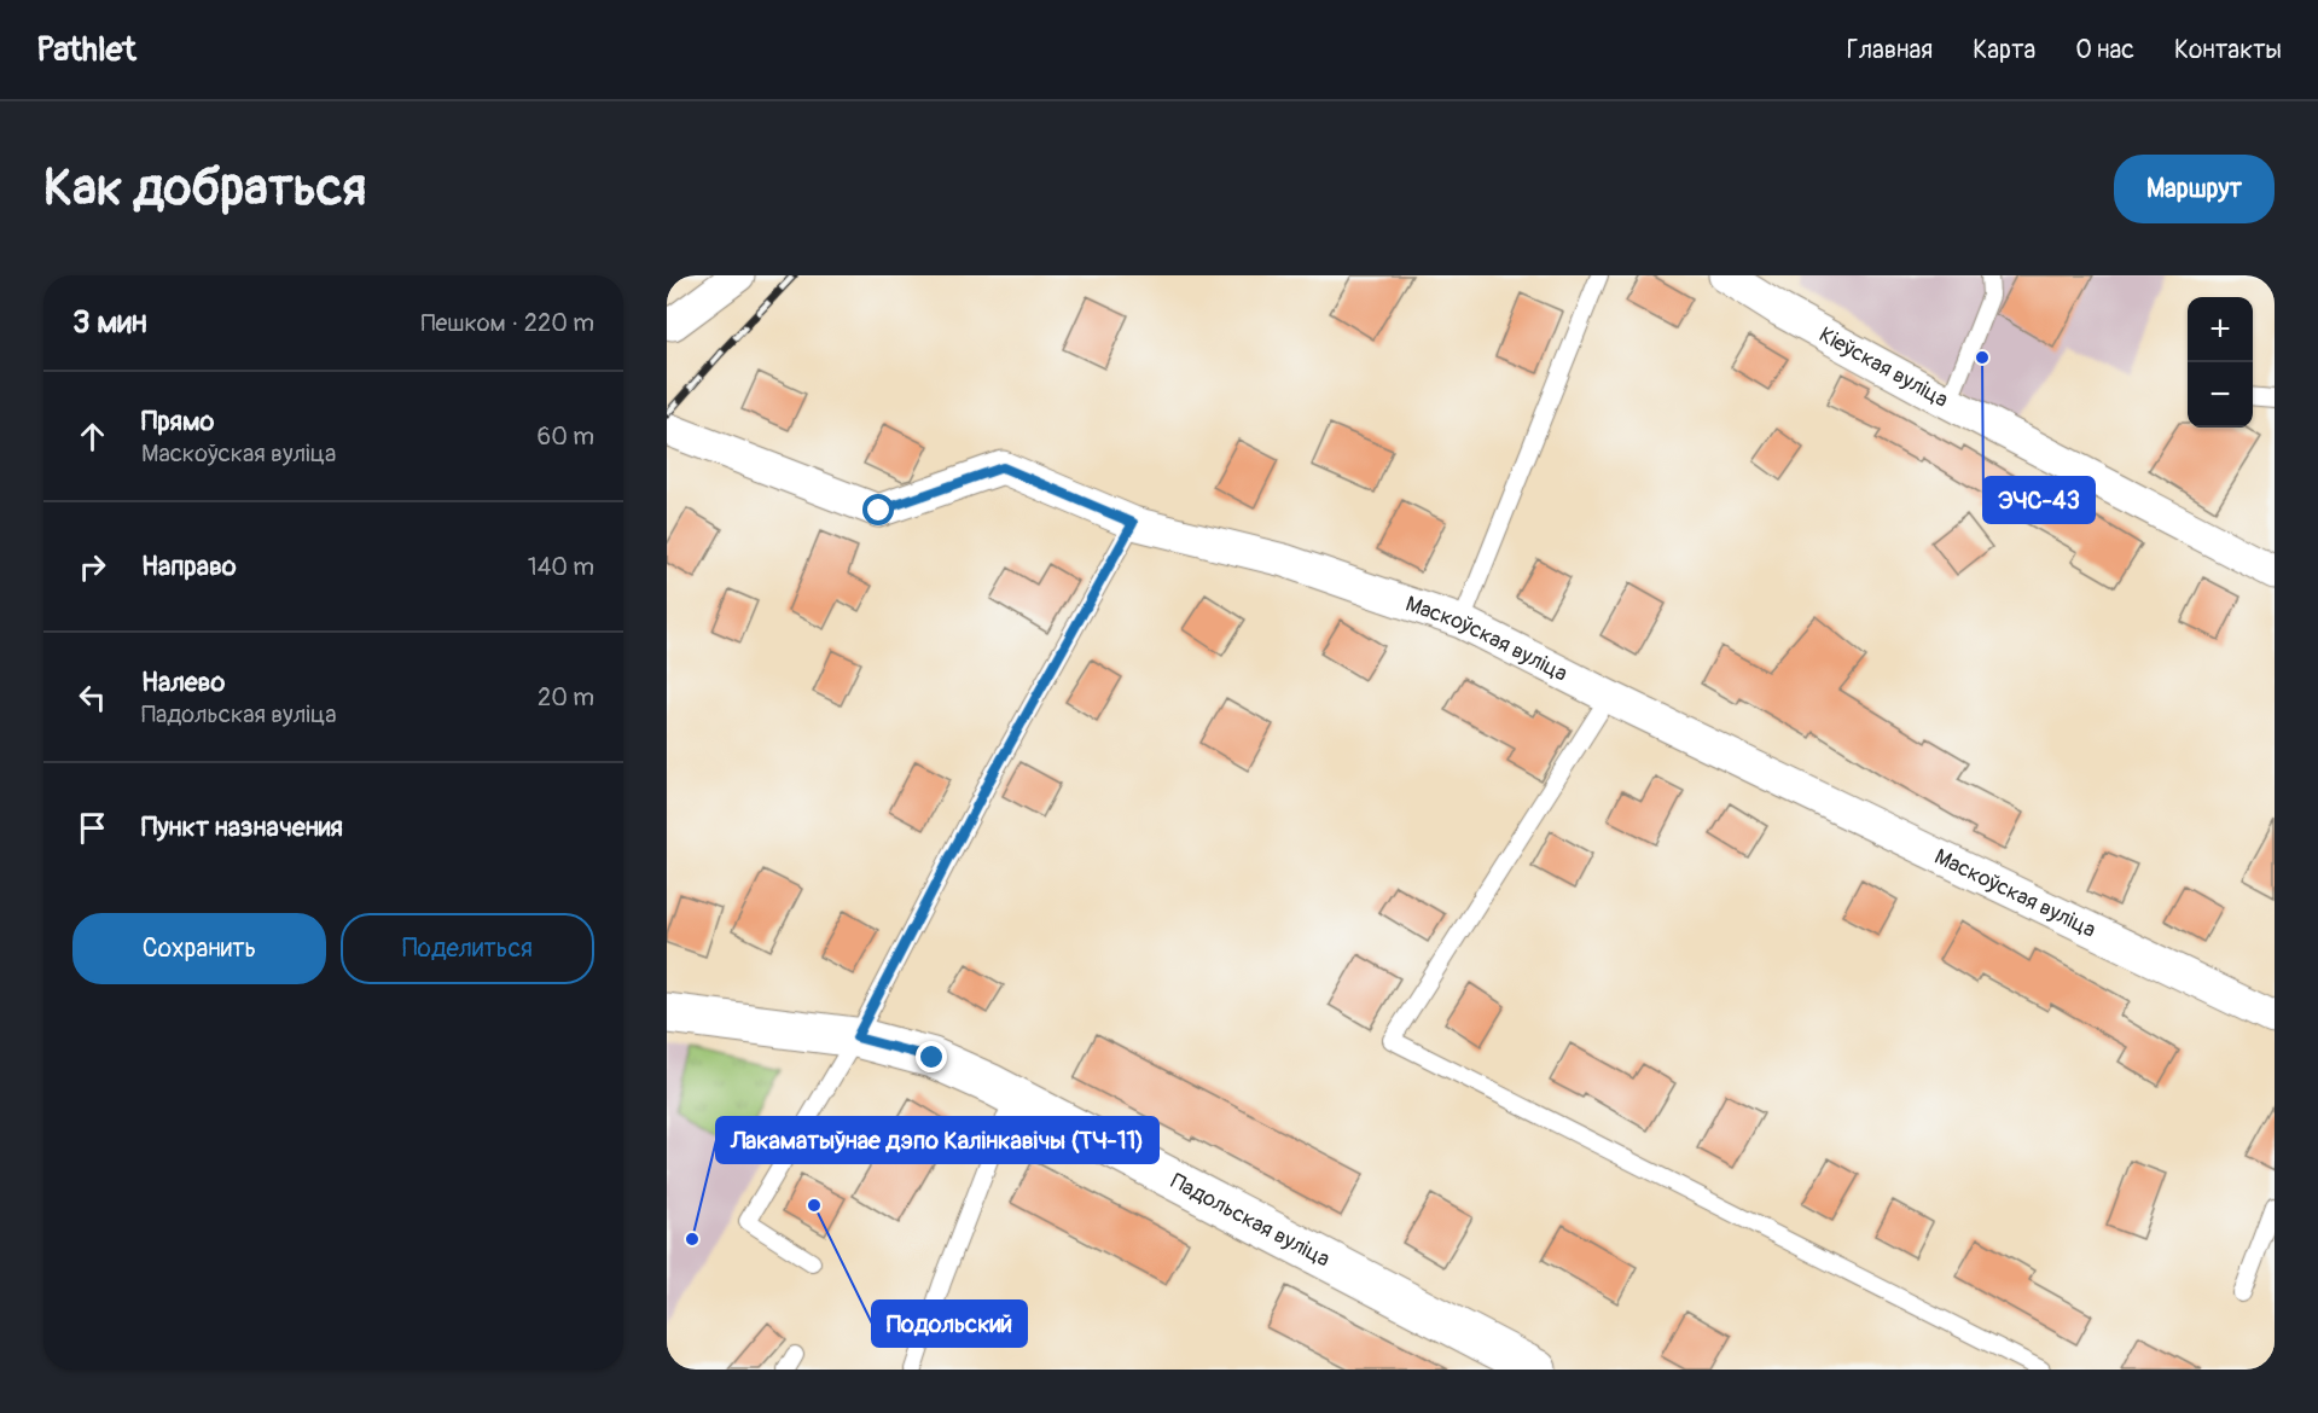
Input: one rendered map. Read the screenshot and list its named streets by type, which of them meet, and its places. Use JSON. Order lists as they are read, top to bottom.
{
  "streets": {
    "street": ["Кіеўская вуліца", "Маскоўская вуліца", "Падольская вуліца"]
  },
  "places": ["ЭЧС-43", "Подольский", "Лакаматыўнае дэпо Калінкавічы (ТЧ-11)"],
  "page": {
    "header": "Pathlet",
    "nav": [
      "Главная",
      "Карта",
      "О нас",
      "Контакты"
    ],
    "buttons": [
      "Маршрут",
      ["Сохранить", "Поделиться"]
    ],
    "title": "Как добраться",
    "heading": ["3 мин", "Пешком · 220 m"],
    "map_buttons": ["+", "−"],
    "list": [
      ["Прямо", "Маскоўская вуліца", "60 m"],
      ["Направо", "140 m"],
      ["Налево", "Падольская вуліца", "20 m"],
      "Пункт назначения"
    ]
  }
}
